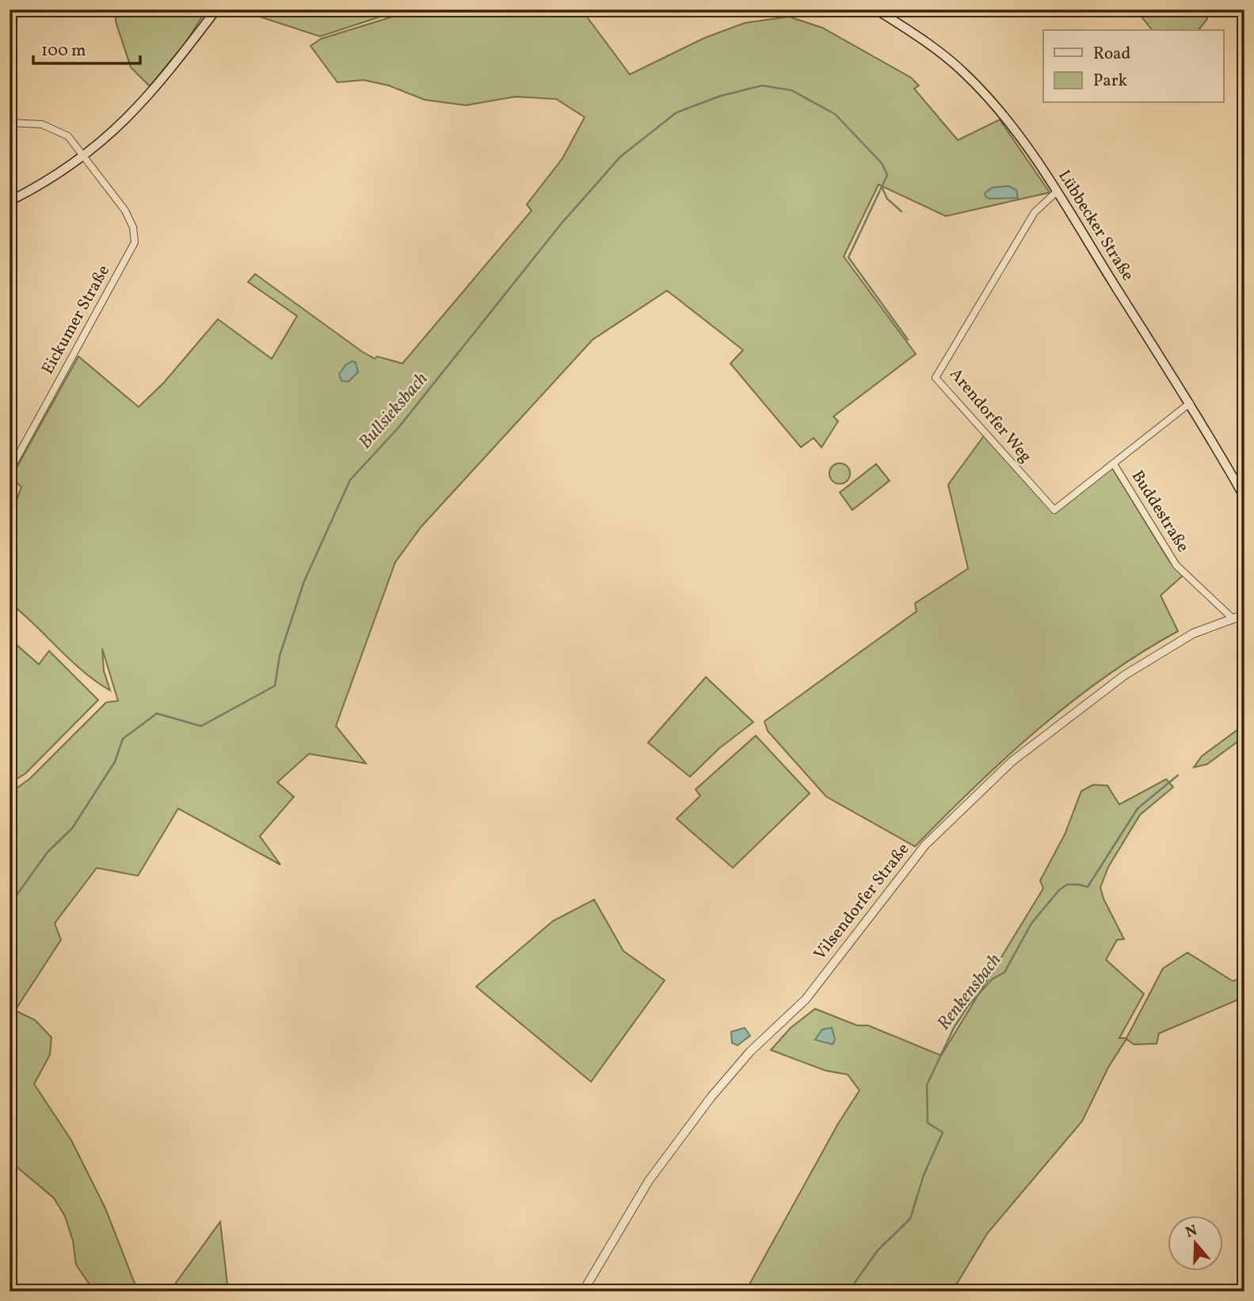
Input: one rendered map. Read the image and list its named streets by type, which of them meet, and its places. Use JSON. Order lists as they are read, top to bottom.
{
  "streets": {
    "main road": ["Lübbecker Straße"],
    "street": [
      "Eickumer Straße",
      "Arendorfer Weg",
      "Buddestraße",
      "Vilsendorfer Straße"
    ]
  },
  "crossings": [
    ["Lübbecker Straße", "Arendorfer Weg"],
    ["Arendorfer Weg", "Buddestraße"],
    ["Buddestraße", "Vilsendorfer Straße"]
  ],
  "water": ["Bullsieksbach", "Renkensbach"],
  "legend": ["Road", "Park"],
  "scale_bar": "100 m",
  "north": "top"
}
